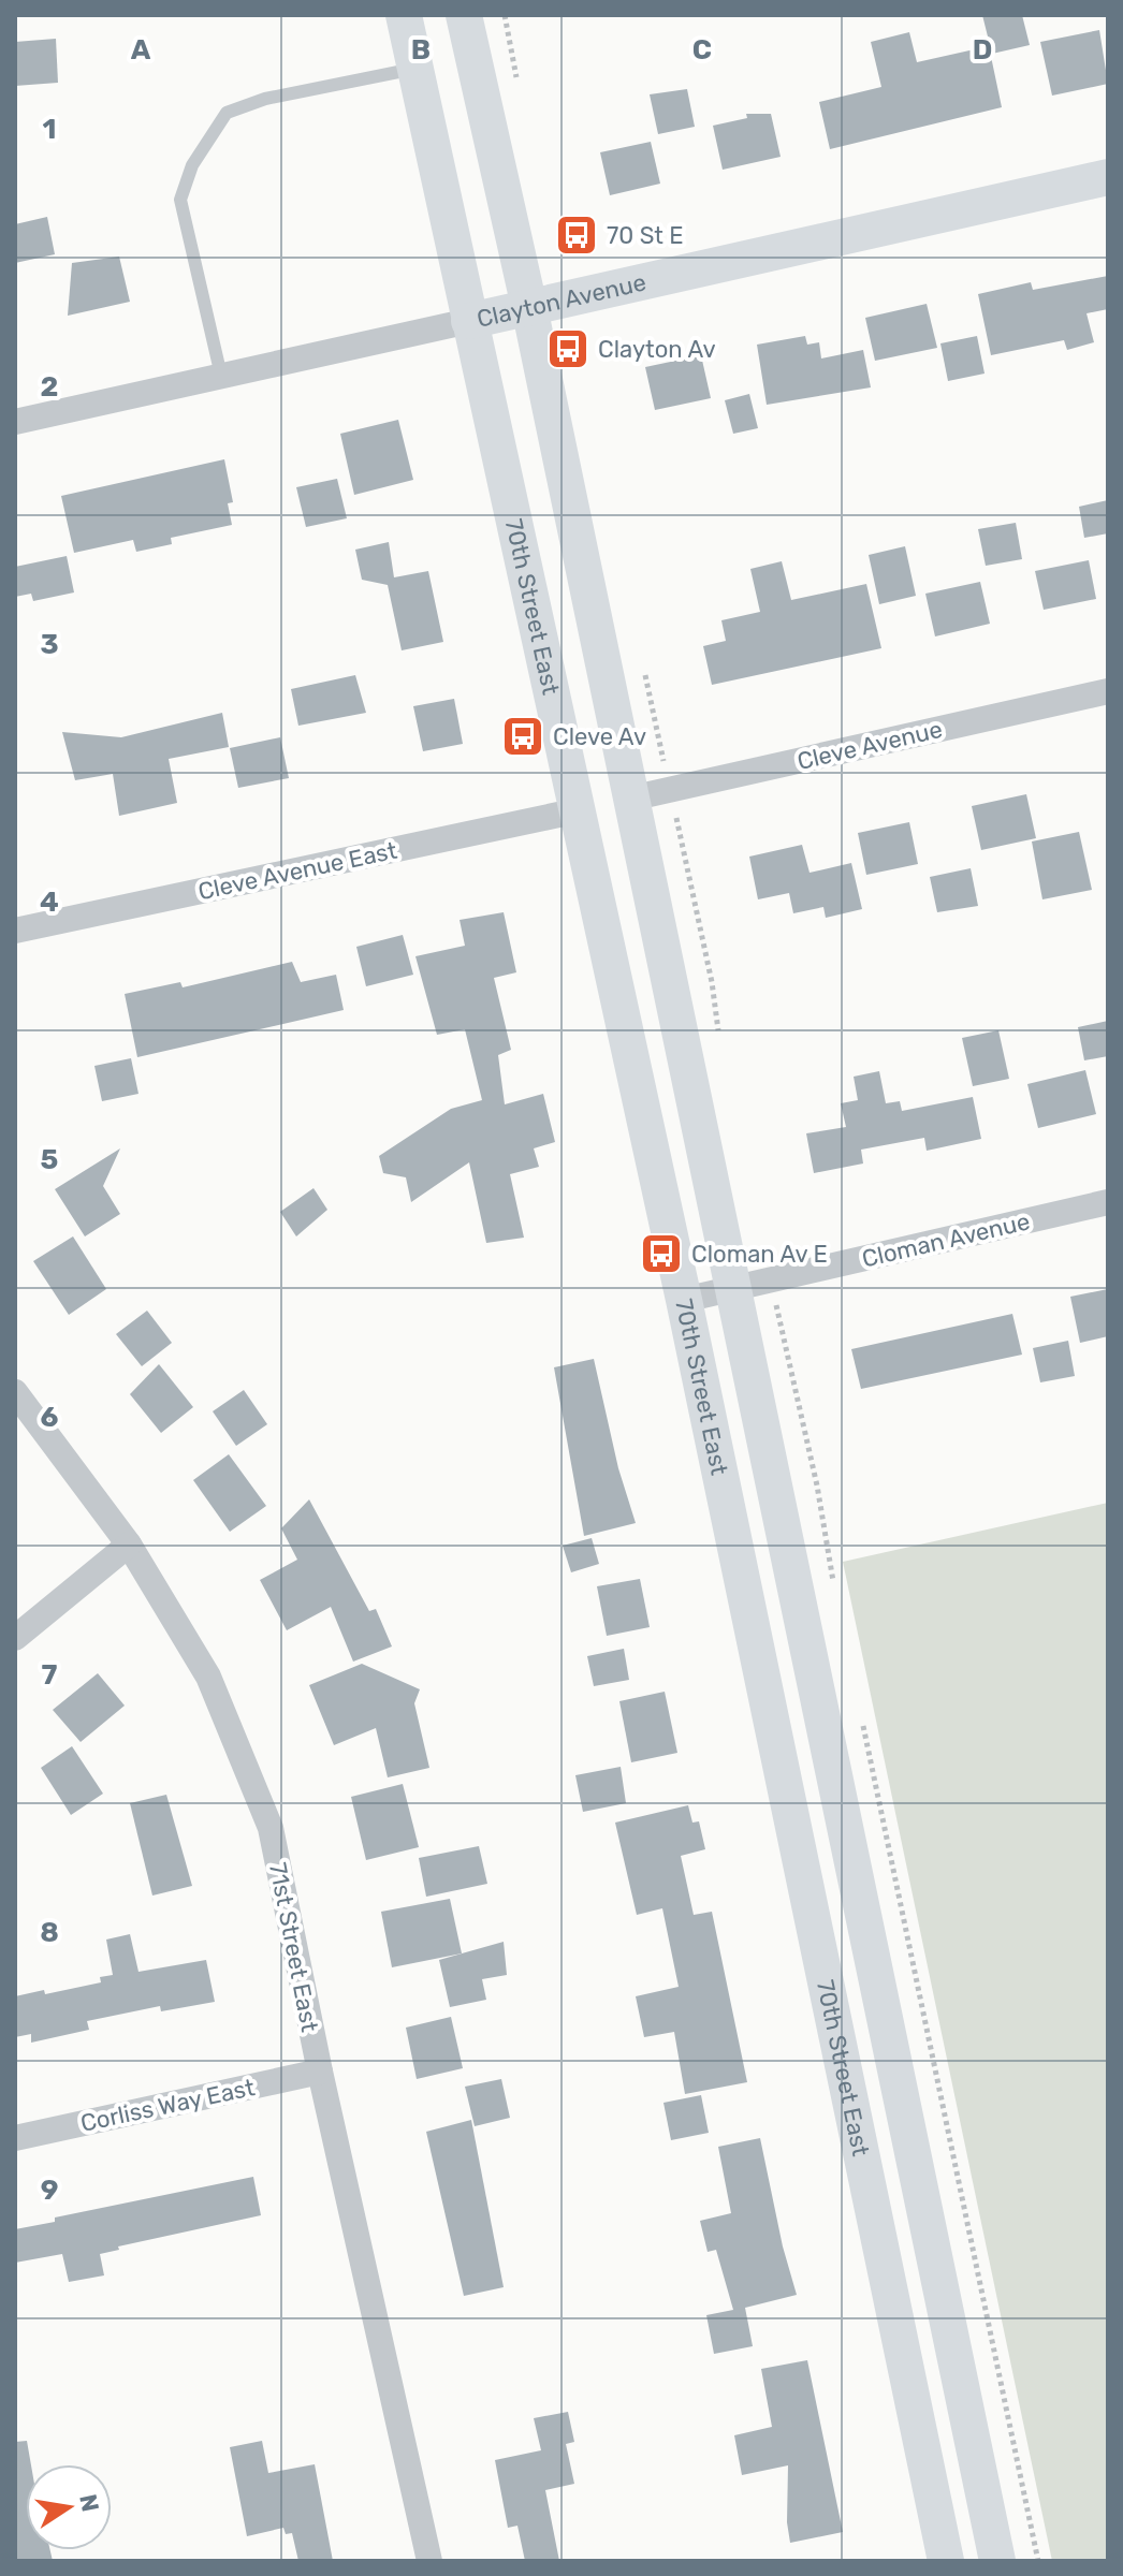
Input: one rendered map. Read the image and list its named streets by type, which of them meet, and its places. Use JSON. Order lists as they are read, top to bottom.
{
  "streets": {
    "main road": ["Clayton Avenue", "70th Street East"],
    "street": [
      "Cleve Avenue",
      "Cleve Avenue East",
      "Cloman Avenue",
      "71st Street East",
      "Corliss Way East"
    ]
  },
  "crossings": [
    ["Clayton Avenue", "70th Street East"],
    ["70th Street East", "Cleve Avenue"],
    ["70th Street East", "Cleve Avenue East"],
    ["70th Street East", "Cloman Avenue"],
    ["71st Street East", "Corliss Way East"]
  ],
  "places": {
    "bus stop": [
      "70 St E",
      "Clayton Av",
      "Cleve Av",
      "Cloman Av E"
    ]
  },
  "north": "right",
  "grid": {
    "columns": [
      "A",
      "B",
      "C",
      "D"
    ],
    "rows": [
      "1",
      "2",
      "3",
      "4",
      "5",
      "6",
      "7",
      "8",
      "9"
    ]
  }
}
